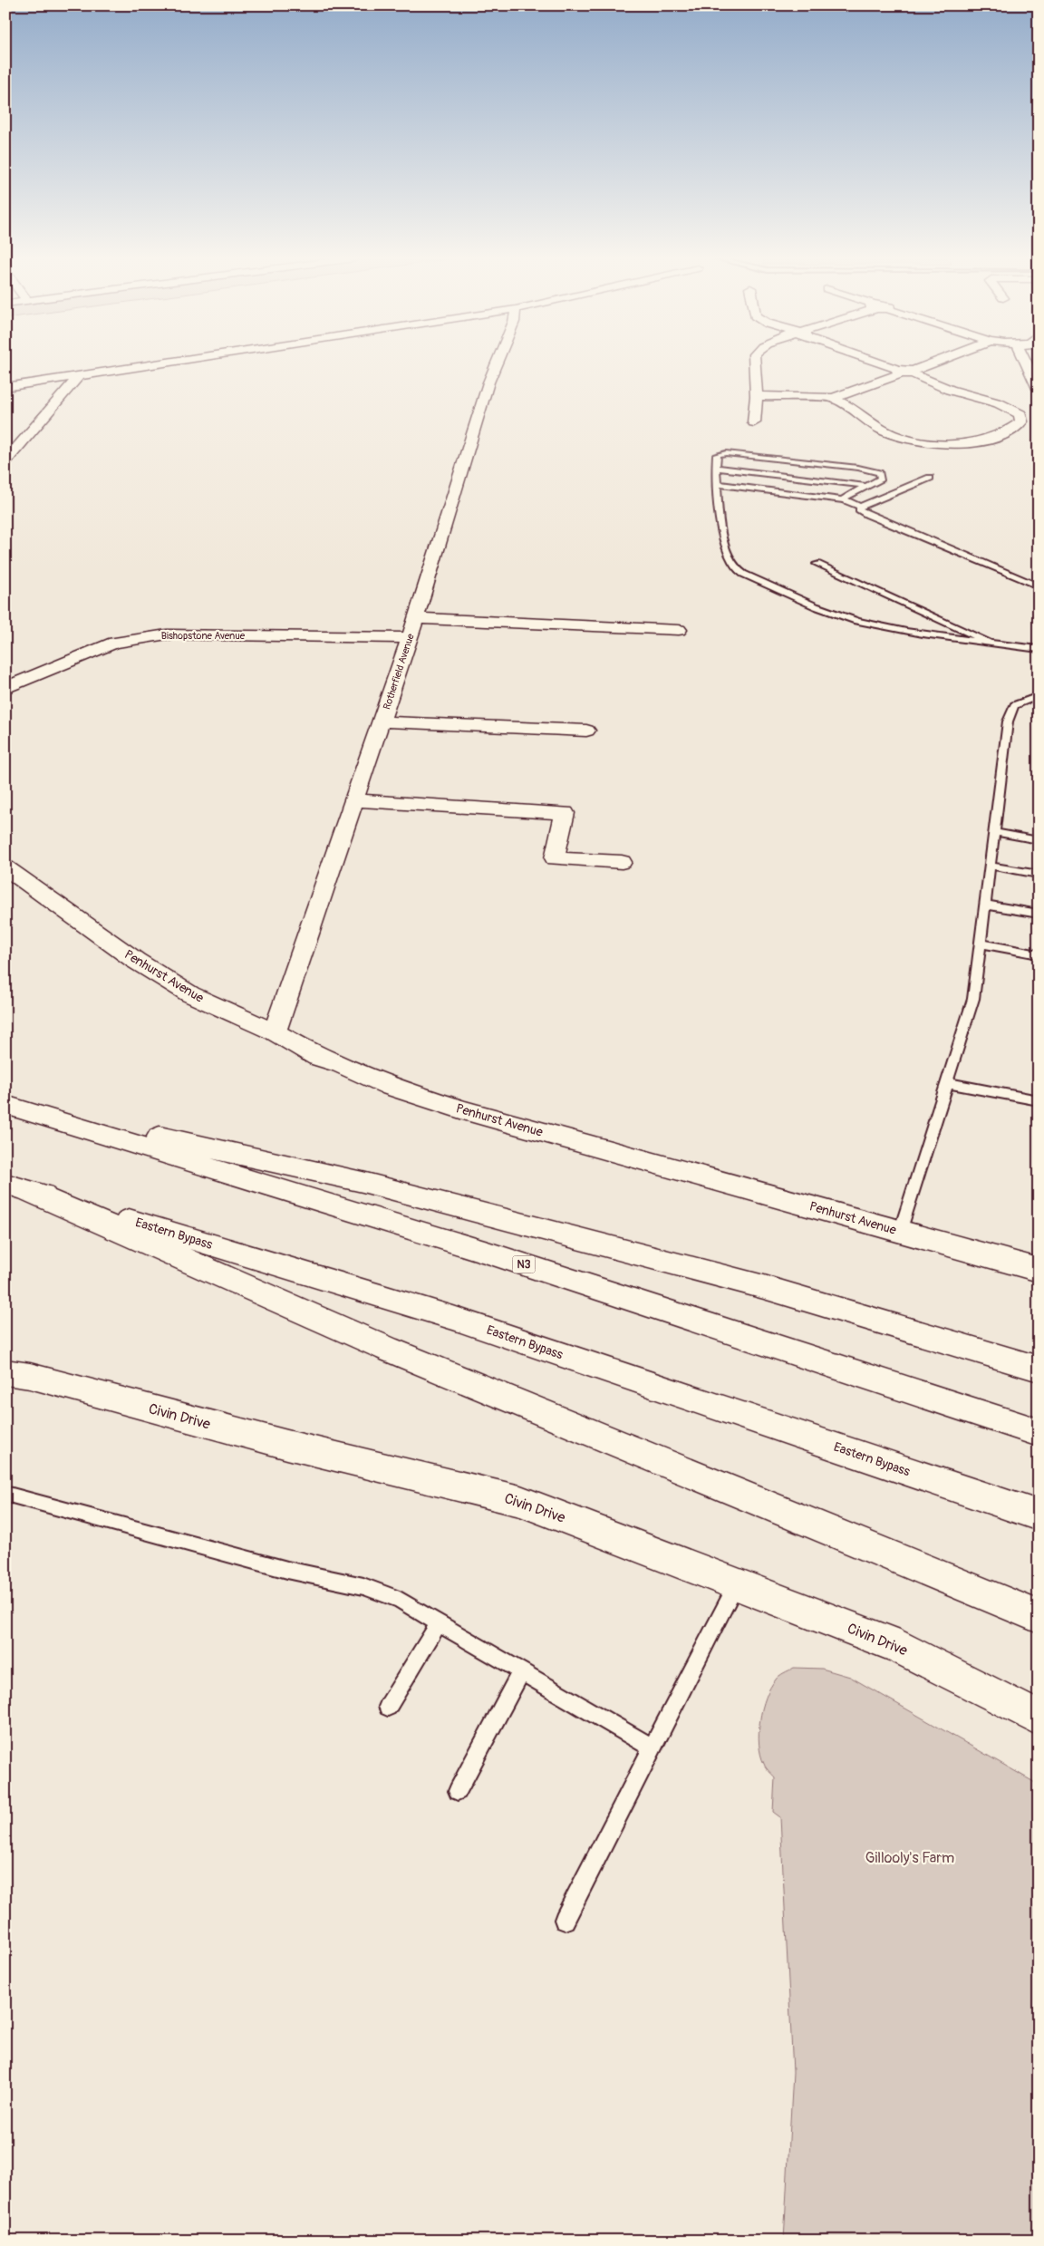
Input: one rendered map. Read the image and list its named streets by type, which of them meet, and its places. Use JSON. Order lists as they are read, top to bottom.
{
  "streets": {
    "main road": [
      "Bishopstone Avenue",
      "Rotherfield Avenue",
      "Penhurst Avenue",
      "Eastern Bypass",
      "N3",
      "Civin Drive"
    ]
  },
  "crossings": [
    ["Bishopstone Avenue", "Rotherfield Avenue"],
    ["Rotherfield Avenue", "Penhurst Avenue"]
  ],
  "parks": ["Gillooly's Farm"]
}
